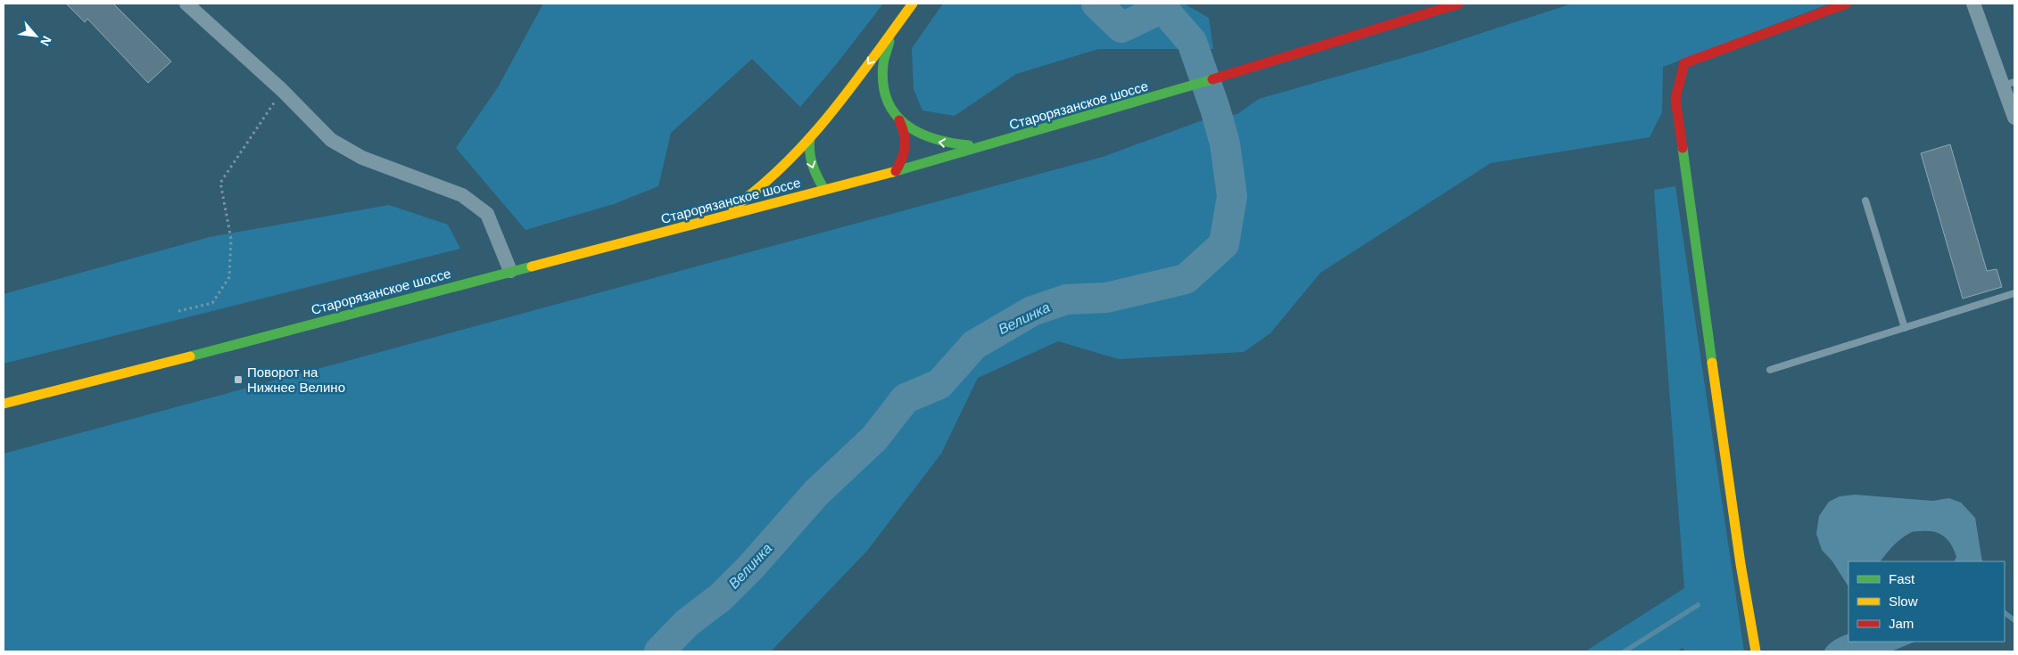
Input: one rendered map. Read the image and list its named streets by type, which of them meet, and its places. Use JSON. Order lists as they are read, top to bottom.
{
  "streets": {
    "main road": ["Старорязанское шоссе"]
  },
  "water": ["Велинка"],
  "places": {
    "transit": ["Поворот на Нижнее Велино"]
  },
  "legend": ["Fast", "Slow", "Jam"],
  "north": "bottom right"
}
